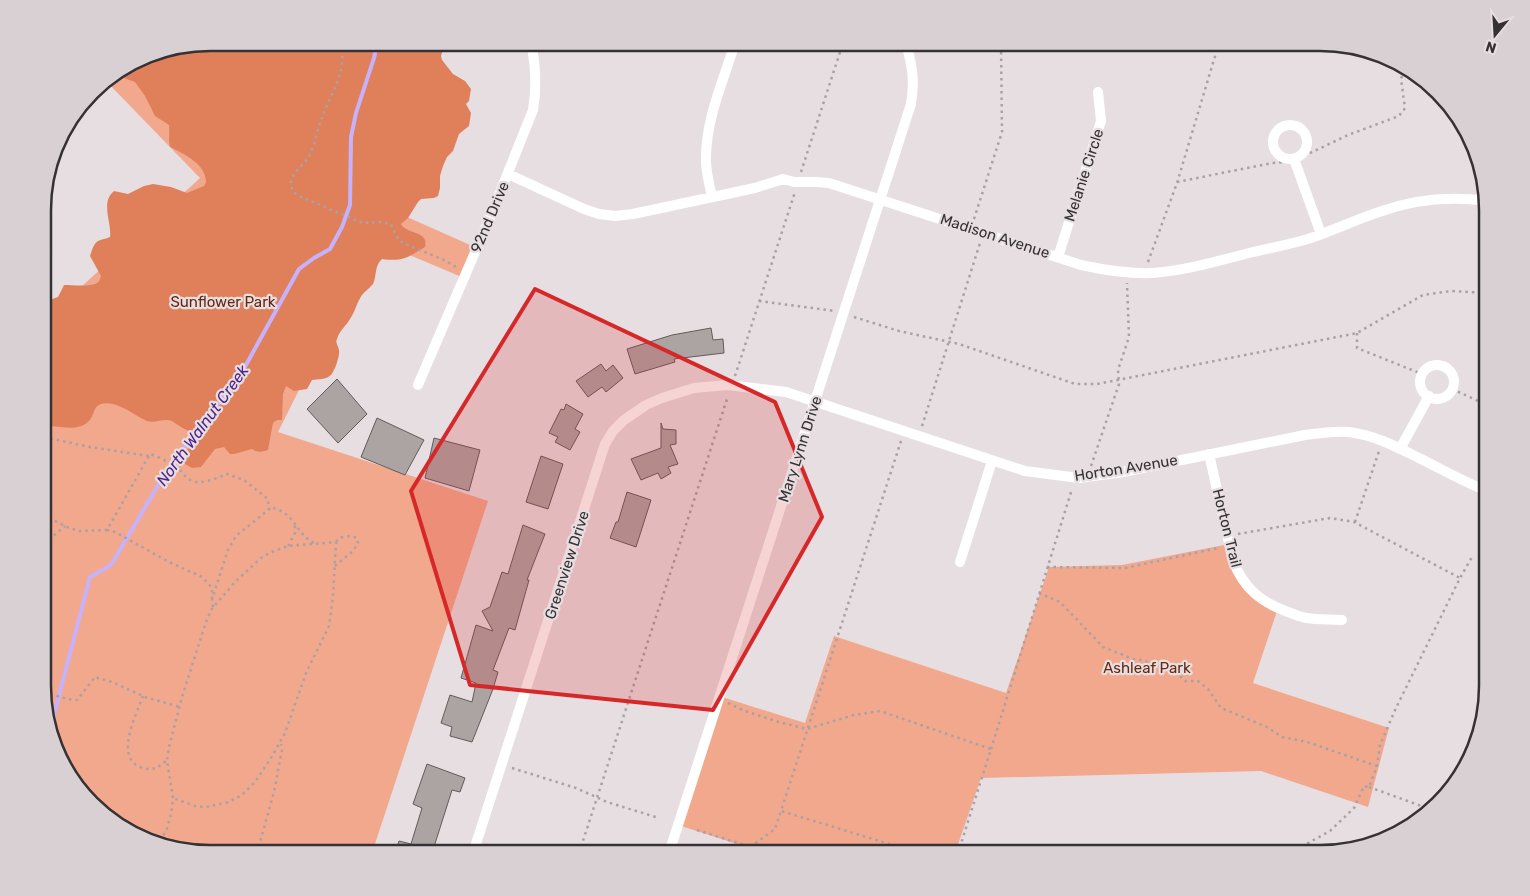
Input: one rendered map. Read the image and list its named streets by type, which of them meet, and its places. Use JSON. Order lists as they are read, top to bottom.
{
  "streets": {
    "street": [
      "Melanie Circle",
      "92nd Drive",
      "Madison Avenue",
      "Mary Lynn Drive",
      "Horton Avenue",
      "Horton Trail",
      "Greenview Drive"
    ]
  },
  "crossings": [
    ["Melanie Circle", "Madison Avenue"],
    ["92nd Drive", "Madison Avenue"],
    ["Madison Avenue", "Mary Lynn Drive"],
    ["Mary Lynn Drive", "Horton Avenue"],
    ["Horton Avenue", "Horton Trail"],
    ["Horton Avenue", "Greenview Drive"]
  ],
  "water": ["North Walnut Creek"],
  "parks": ["Sunflower Park", "Ashleaf Park"],
  "north": "bottom"
}
